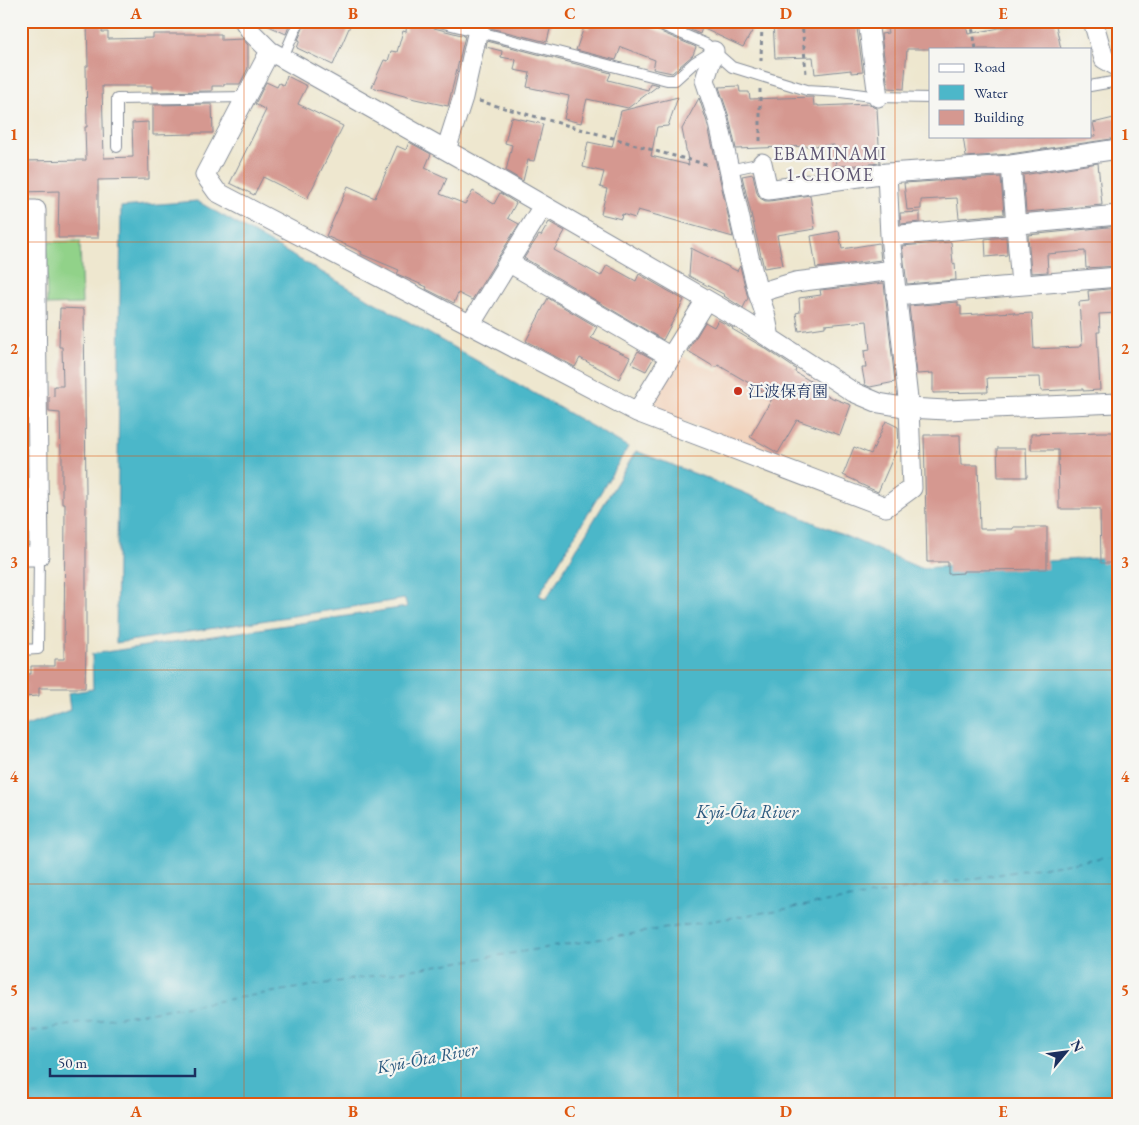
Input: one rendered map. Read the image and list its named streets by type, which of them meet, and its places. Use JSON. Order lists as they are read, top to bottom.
{
  "districts": ["EBAMINAMI 1-CHOME"],
  "water": ["Kyū-Ōta River"],
  "places": ["江波保育園"],
  "legend": ["Road", "Water", "Building"],
  "scale_bar": "50 m",
  "north": "top right",
  "grid": {
    "columns": [
      "A",
      "B",
      "C",
      "D",
      "E"
    ],
    "rows": [
      "1",
      "2",
      "3",
      "4",
      "5"
    ]
  }
}
